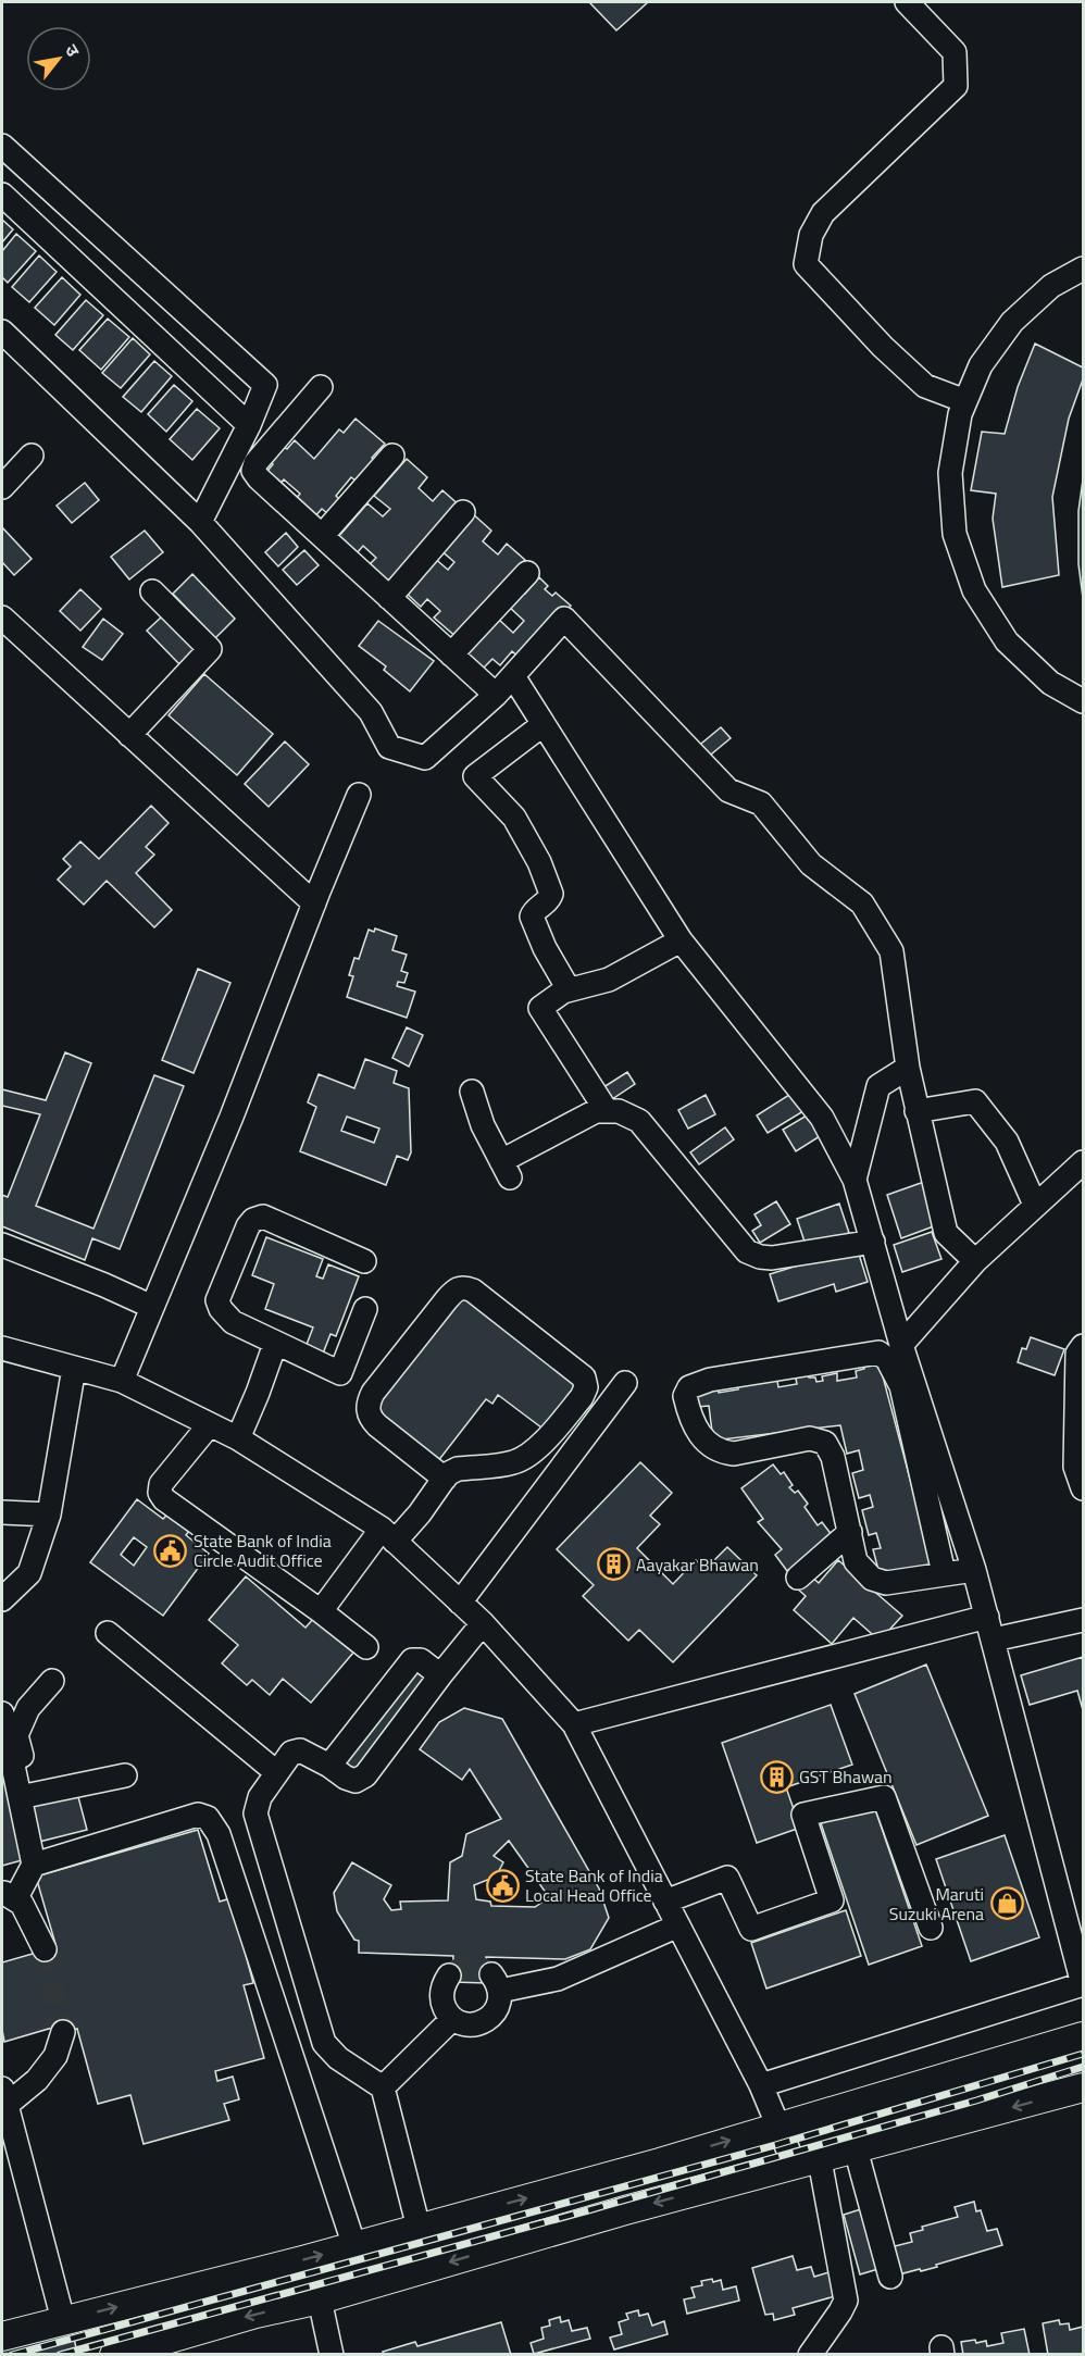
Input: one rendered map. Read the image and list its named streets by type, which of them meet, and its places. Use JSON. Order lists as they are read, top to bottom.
{
  "places": {
    "public building": ["State Bank of India Circle Audit Office", "State Bank of India Local Head Office"],
    "building": ["Aayakar Bhawan", "GST Bhawan"],
    "shop": ["Maruti Suzuki Arena"]
  },
  "north": "top right"
}
